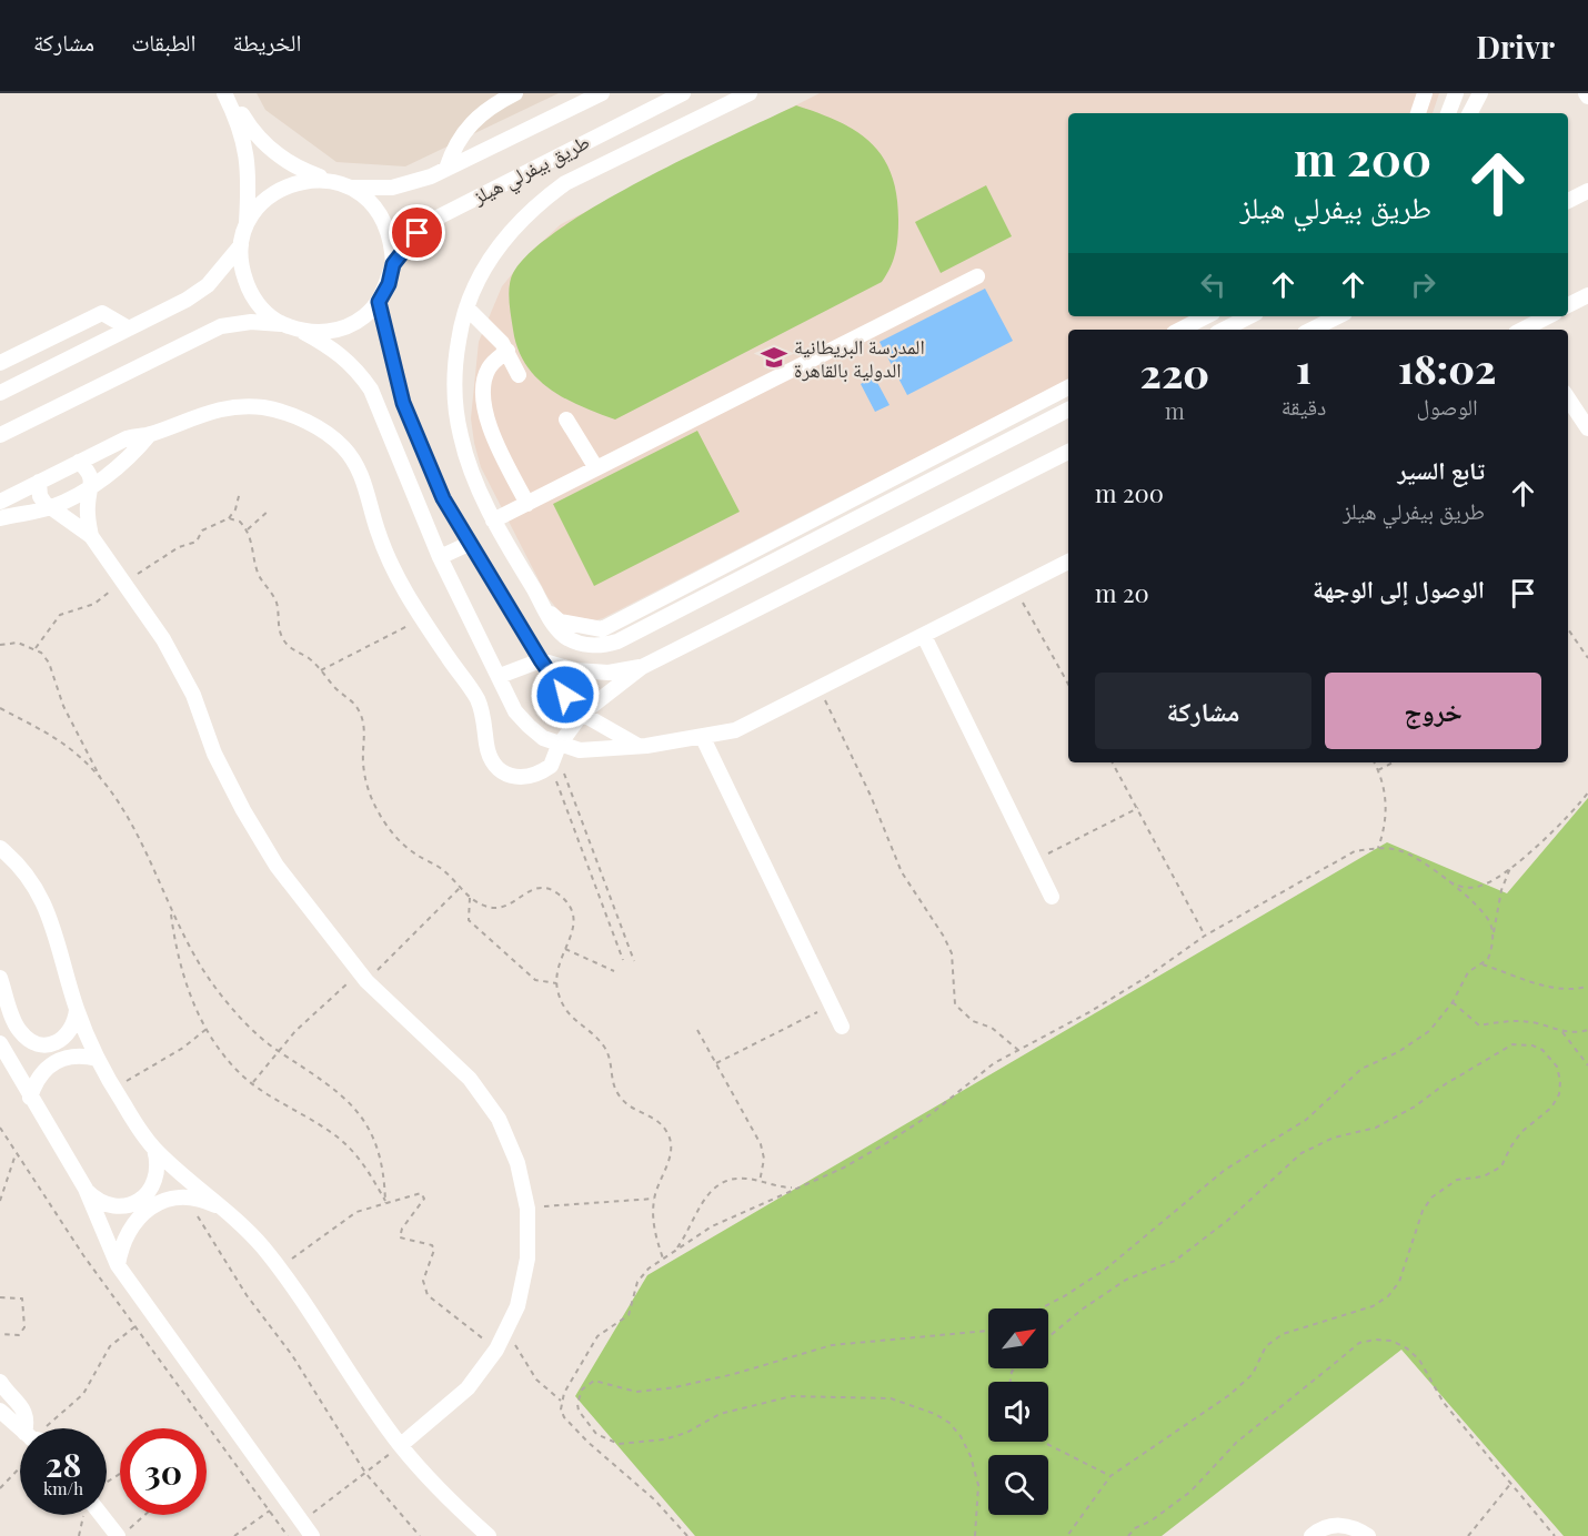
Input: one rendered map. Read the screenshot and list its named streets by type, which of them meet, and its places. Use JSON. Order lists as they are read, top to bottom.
{
  "streets": {
    "street": ["طريق بيفرلي هيلز"]
  },
  "places": {
    "school or university": ["المدرسة البريطانية الدولية بالقاهرة"]
  },
  "north": "top right",
  "page": {
    "header": "Drivr",
    "nav": ["الخريطة", "الطبقات", "مشاركة"],
    "turn": ["200 m", "طريق بيفرلي هيلز"],
    "eta": [
      "18:02",
      "الوصول",
      "1",
      "دقيقة",
      "220",
      "m"
    ],
    "list": [
      {
        "name": "تابع السير",
        "note": "طريق بيفرلي هيلز",
        "value": "200 m"
      },
      {
        "name": "الوصول إلى الوجهة",
        "value": "20 m"
      }
    ],
    "buttons": ["خروج", "مشاركة"],
    "speed": "28 km/h",
    "limit": "30"
  }
}
